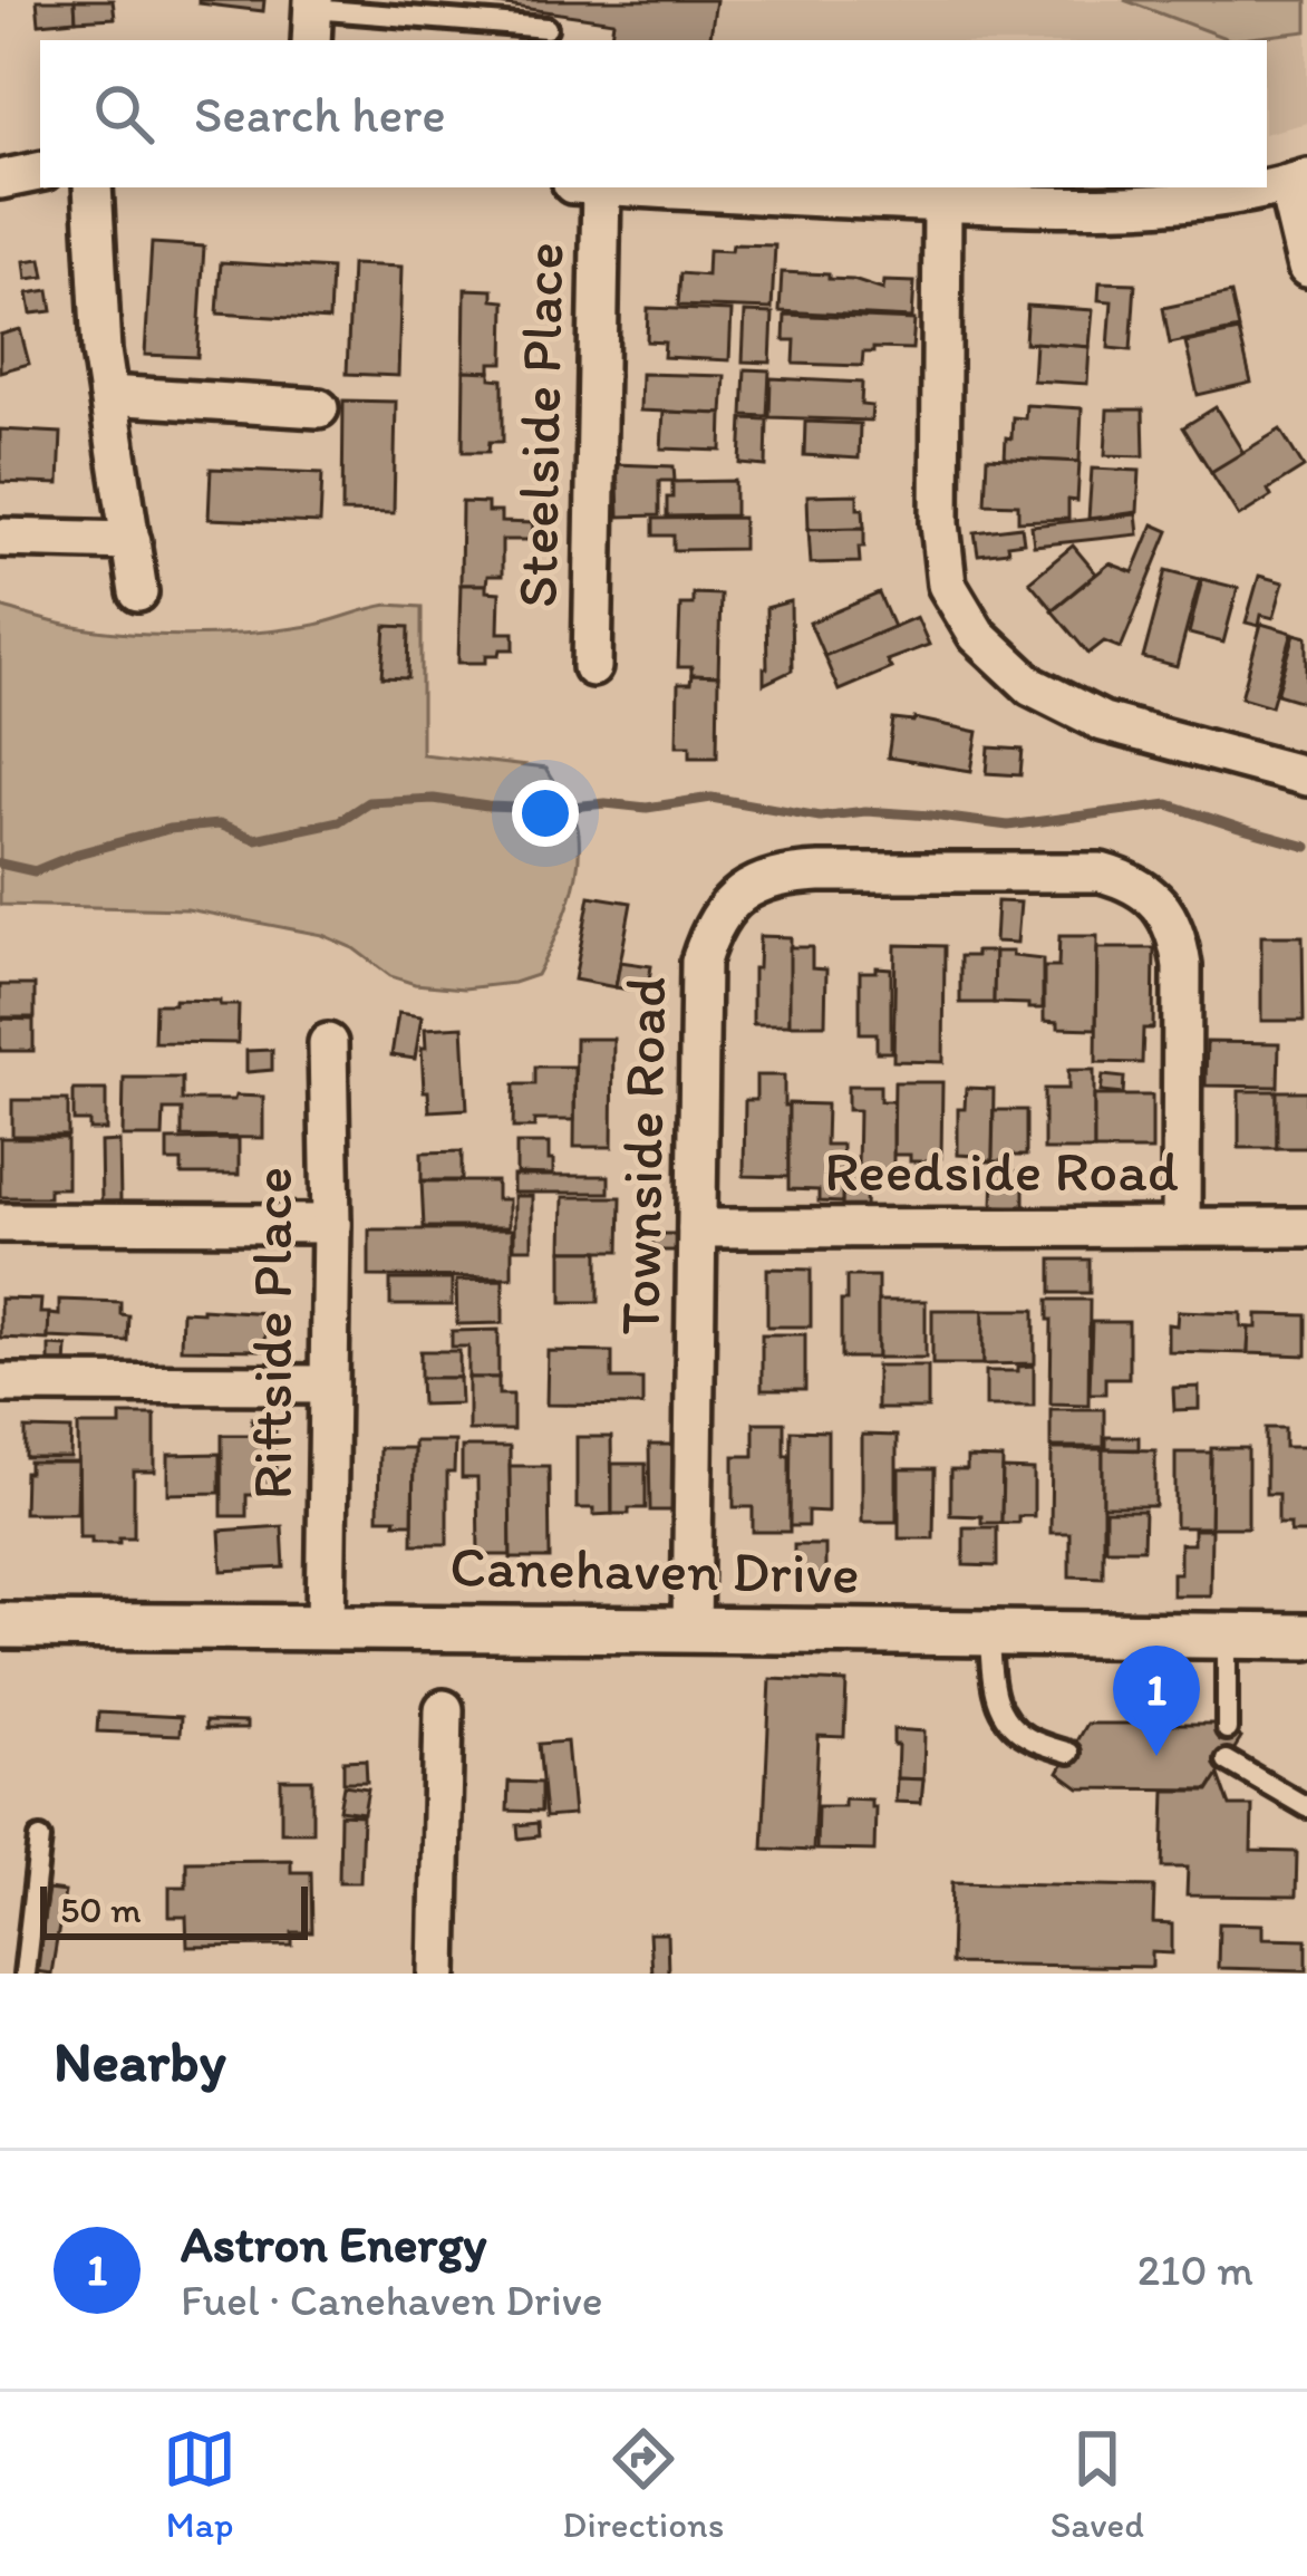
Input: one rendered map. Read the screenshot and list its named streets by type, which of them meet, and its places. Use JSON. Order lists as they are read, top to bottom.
{
  "streets": {
    "street": [
      "Steelside Place",
      "Townside Road",
      "Reedside Road",
      "Riftside Place",
      "Canehaven Drive"
    ]
  },
  "crossings": [
    ["Townside Road", "Reedside Road"],
    ["Townside Road", "Canehaven Drive"],
    ["Riftside Place", "Canehaven Drive"]
  ],
  "scale_bar": "50 m",
  "page": {
    "search": "Search here",
    "pins": "1",
    "scale": "50 m",
    "heading": "Nearby",
    "list": [
      {
        "mark": "1",
        "name": "Astron Energy",
        "note": "Fuel · Canehaven Drive",
        "value": "210 m"
      }
    ],
    "nav": ["Map", "Directions", "Saved"]
  }
}
